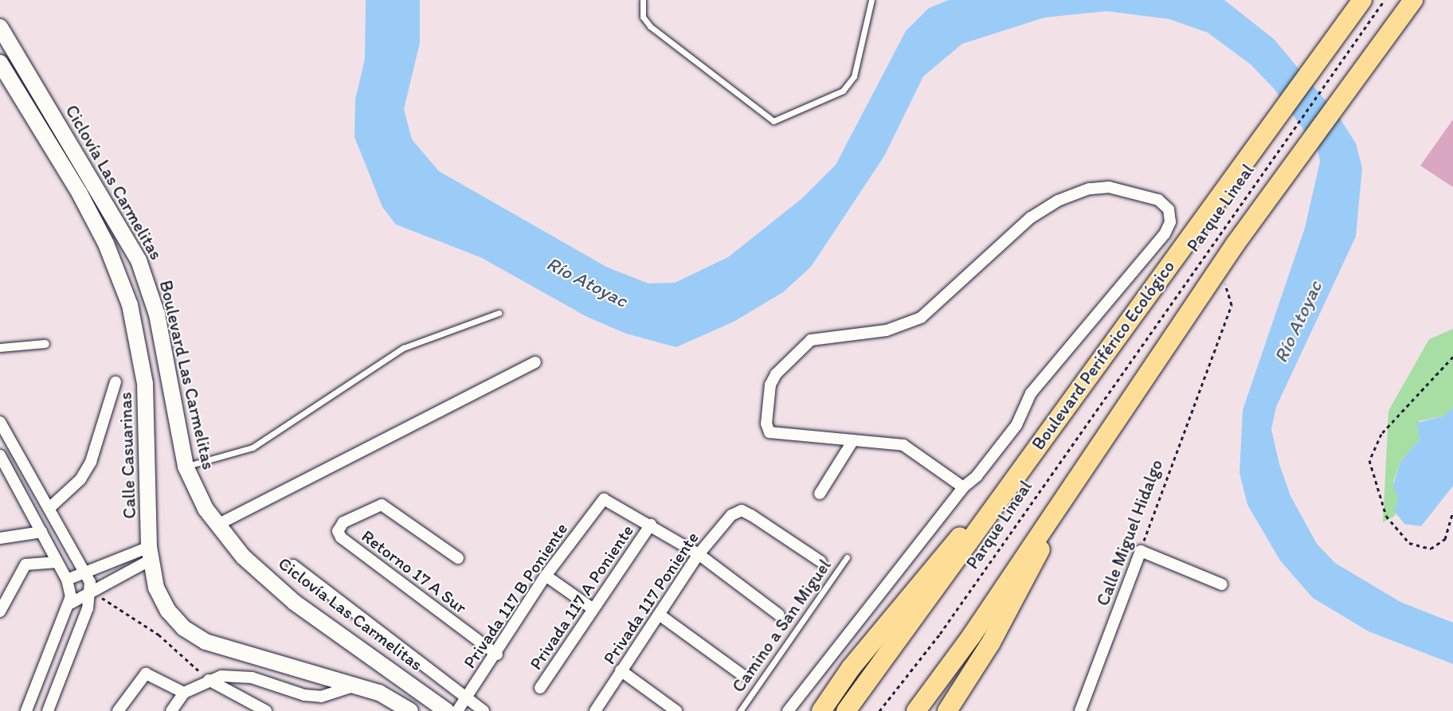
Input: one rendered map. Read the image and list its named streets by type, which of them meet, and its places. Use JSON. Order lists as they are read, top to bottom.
{
  "streets": {
    "highway": ["Boulevard Periférico Ecológico"],
    "main road": ["Boulevard Las Carmelitas", "Calle Casuarinas"],
    "street": [
      "Calle Miguel Hidalgo",
      "Retorno 17 A Sur",
      "Privada 117 B Poniente",
      "Privada 117 A Poniente",
      "Privada 117 Poniente"
    ],
    "lane": ["Camino a San Miguel"],
    "path": ["Parque Lineal"]
  },
  "crossings": [
    ["Retorno 17 A Sur", "Privada 117 B Poniente"],
    ["Privada 117 B Poniente", "Privada 117 A Poniente"]
  ],
  "water": ["Río Atoyac"]
}
